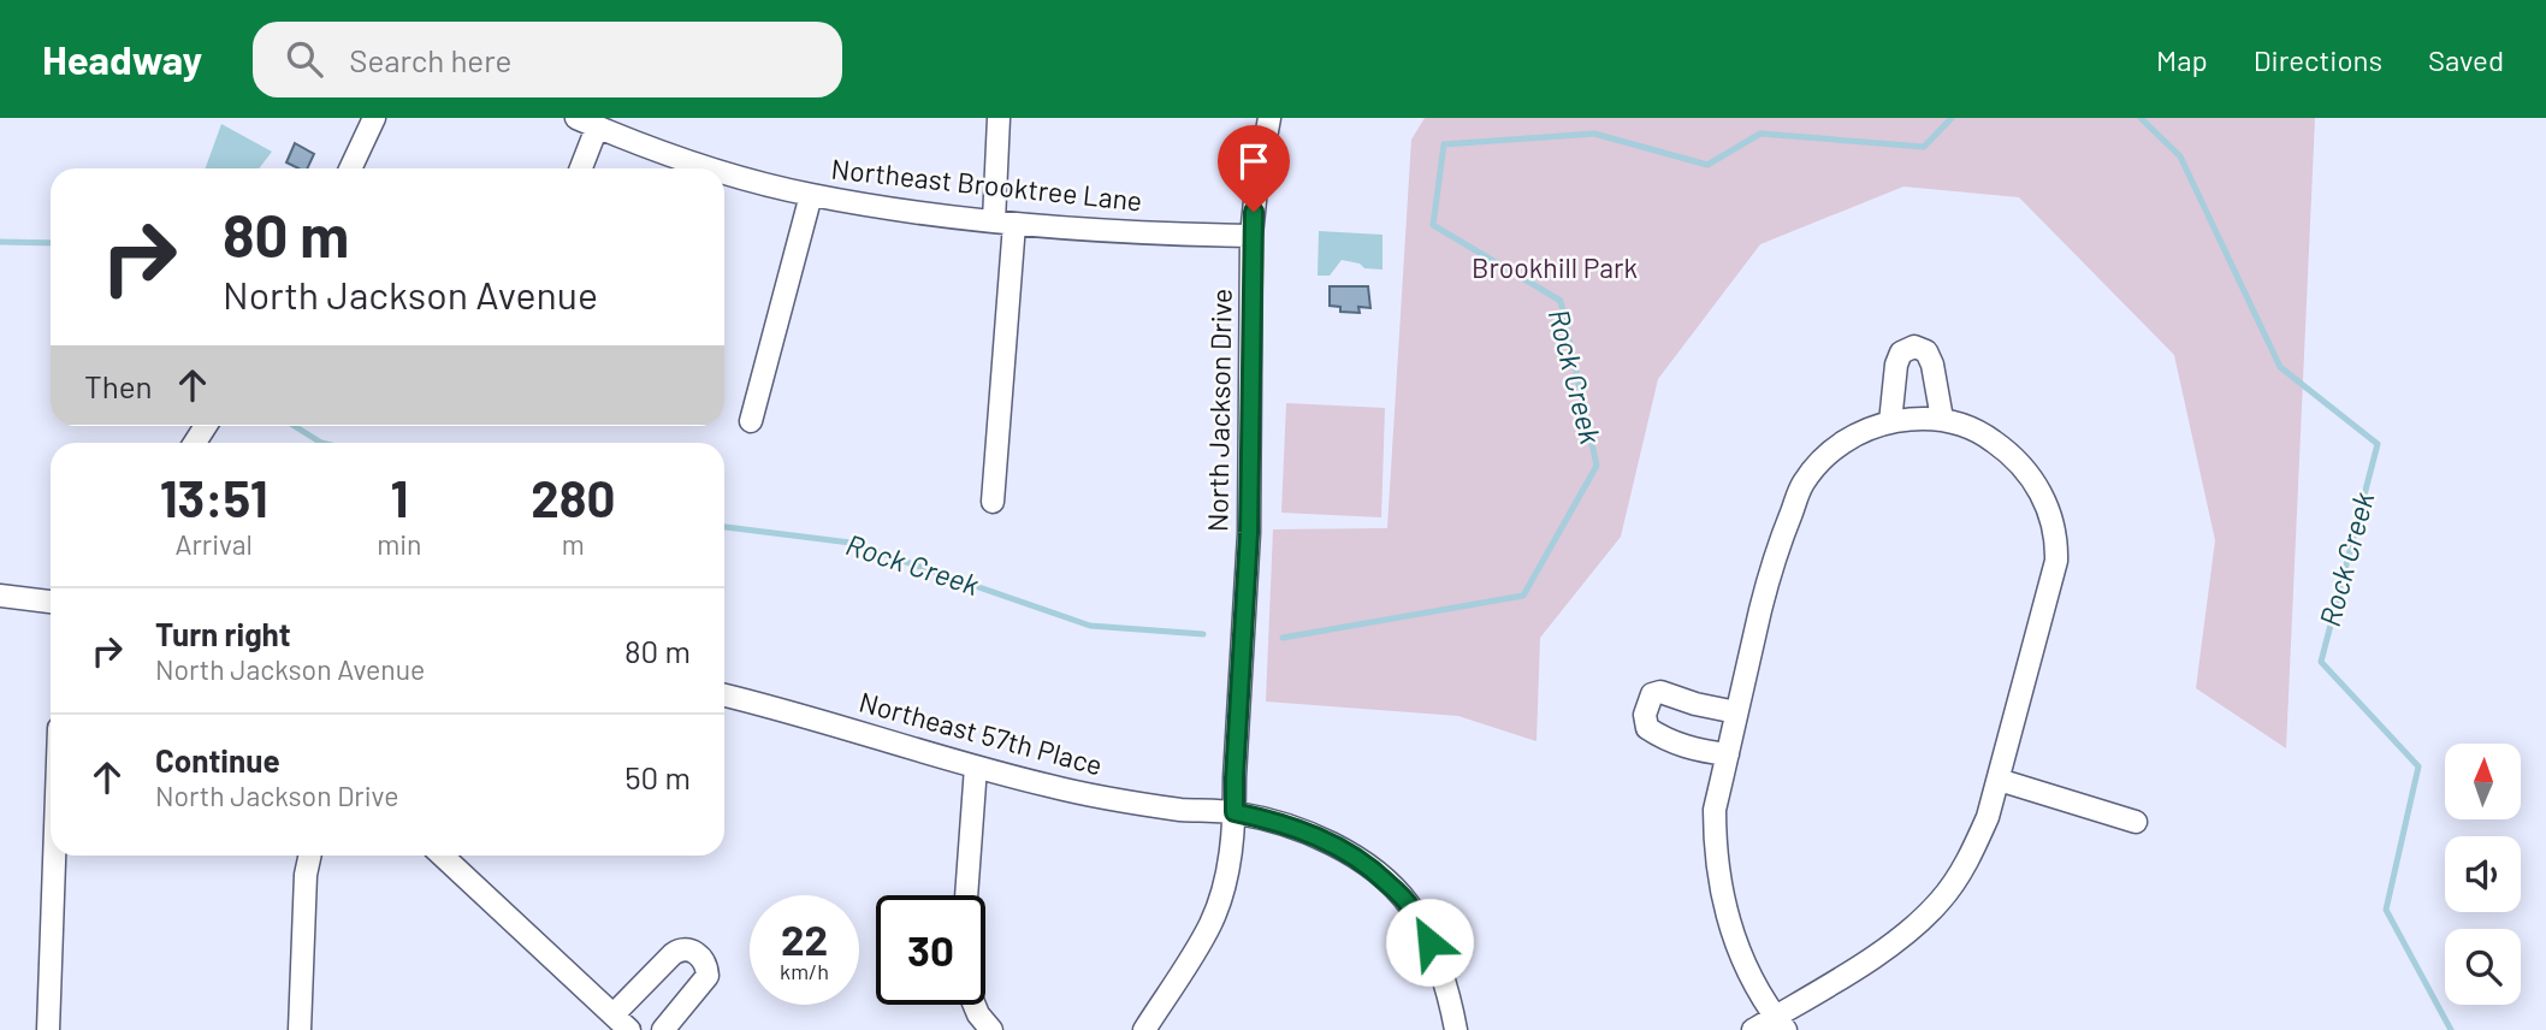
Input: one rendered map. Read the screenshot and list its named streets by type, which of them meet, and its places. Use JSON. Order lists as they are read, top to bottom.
{
  "streets": {
    "street": ["Northeast Brooktree Lane", "North Jackson Drive", "Northeast 57th Place"]
  },
  "crossings": [
    ["Northeast Brooktree Lane", "North Jackson Drive"],
    ["North Jackson Drive", "Northeast 57th Place"]
  ],
  "water": ["Rock Creek"],
  "parks": ["Brookhill Park"],
  "north": "top",
  "page": {
    "header": "Headway",
    "search": "Search here",
    "nav": ["Map", "Directions", "Saved"],
    "turn": ["80 m", "North Jackson Avenue"],
    "then": "Then",
    "eta": [
      "13:51",
      "Arrival",
      "1",
      "min",
      "280",
      "m"
    ],
    "list": [
      {
        "name": "Turn right",
        "note": "North Jackson Avenue",
        "value": "80 m"
      },
      {
        "name": "Continue",
        "note": "North Jackson Drive",
        "value": "50 m"
      }
    ],
    "speed": "22 km/h",
    "limit": "30"
  }
}
